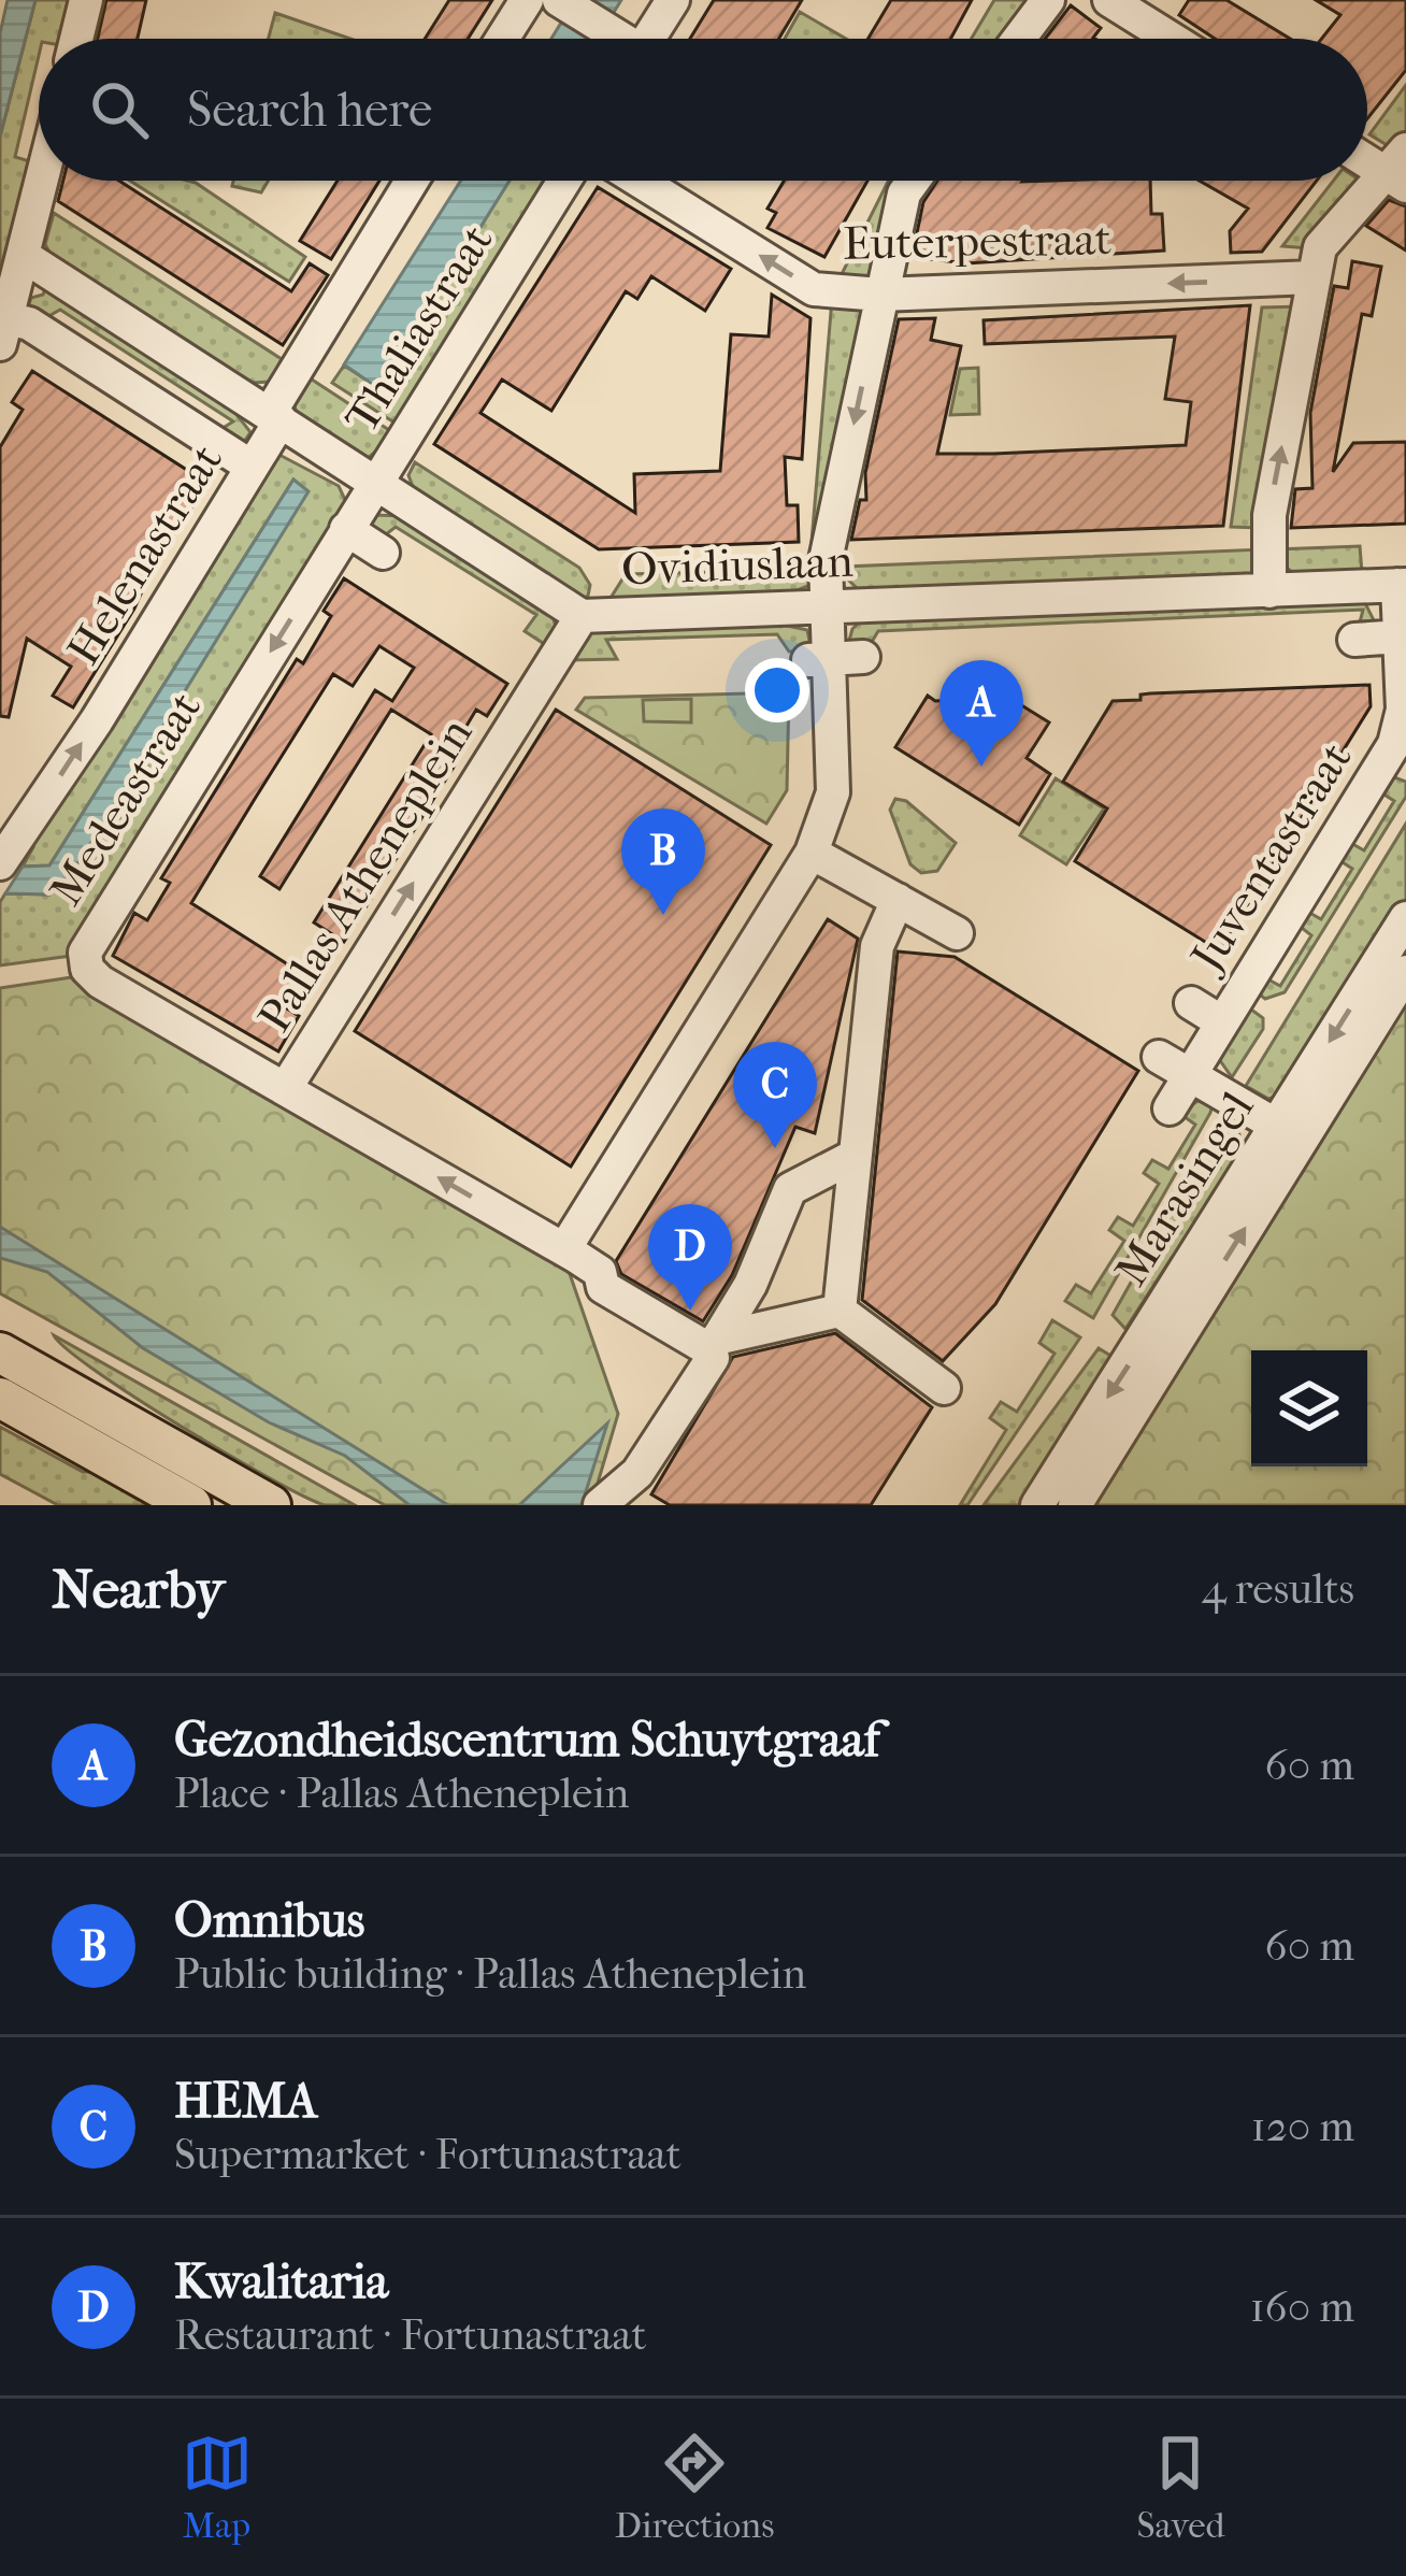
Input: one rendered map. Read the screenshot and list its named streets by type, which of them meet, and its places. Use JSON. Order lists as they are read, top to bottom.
{
  "streets": {
    "street": [
      "Euterpestraat",
      "Thaliastraat",
      "Helenastraat",
      "Ovidiuslaan",
      "Medeastraat",
      "Juventastraat",
      "Pallas Atheneplein",
      "Marasingel"
    ]
  },
  "crossings": [
    ["Thaliastraat", "Ovidiuslaan"],
    ["Thaliastraat", "Medeastraat"],
    ["Helenastraat", "Ovidiuslaan"],
    ["Ovidiuslaan", "Medeastraat"],
    ["Ovidiuslaan", "Juventastraat"],
    ["Ovidiuslaan", "Pallas Atheneplein"],
    ["Medeastraat", "Pallas Atheneplein"]
  ],
  "one_way": ["Euterpestraat", "Helenastraat"],
  "page": {
    "search": "Search here",
    "pins": [
      "A",
      "B",
      "C",
      "D"
    ],
    "heading": ["Nearby", "4 results"],
    "list": [
      {
        "mark": "A",
        "name": "Gezondheidscentrum Schuytgraaf",
        "note": "Place · Pallas Atheneplein",
        "value": "60 m"
      },
      {
        "mark": "B",
        "name": "Omnibus",
        "note": "Public building · Pallas Atheneplein",
        "value": "60 m"
      },
      {
        "mark": "C",
        "name": "HEMA",
        "note": "Supermarket · Fortunastraat",
        "value": "120 m"
      },
      {
        "mark": "D",
        "name": "Kwalitaria",
        "note": "Restaurant · Fortunastraat",
        "value": "160 m"
      }
    ],
    "nav": ["Map", "Directions", "Saved"]
  }
}
